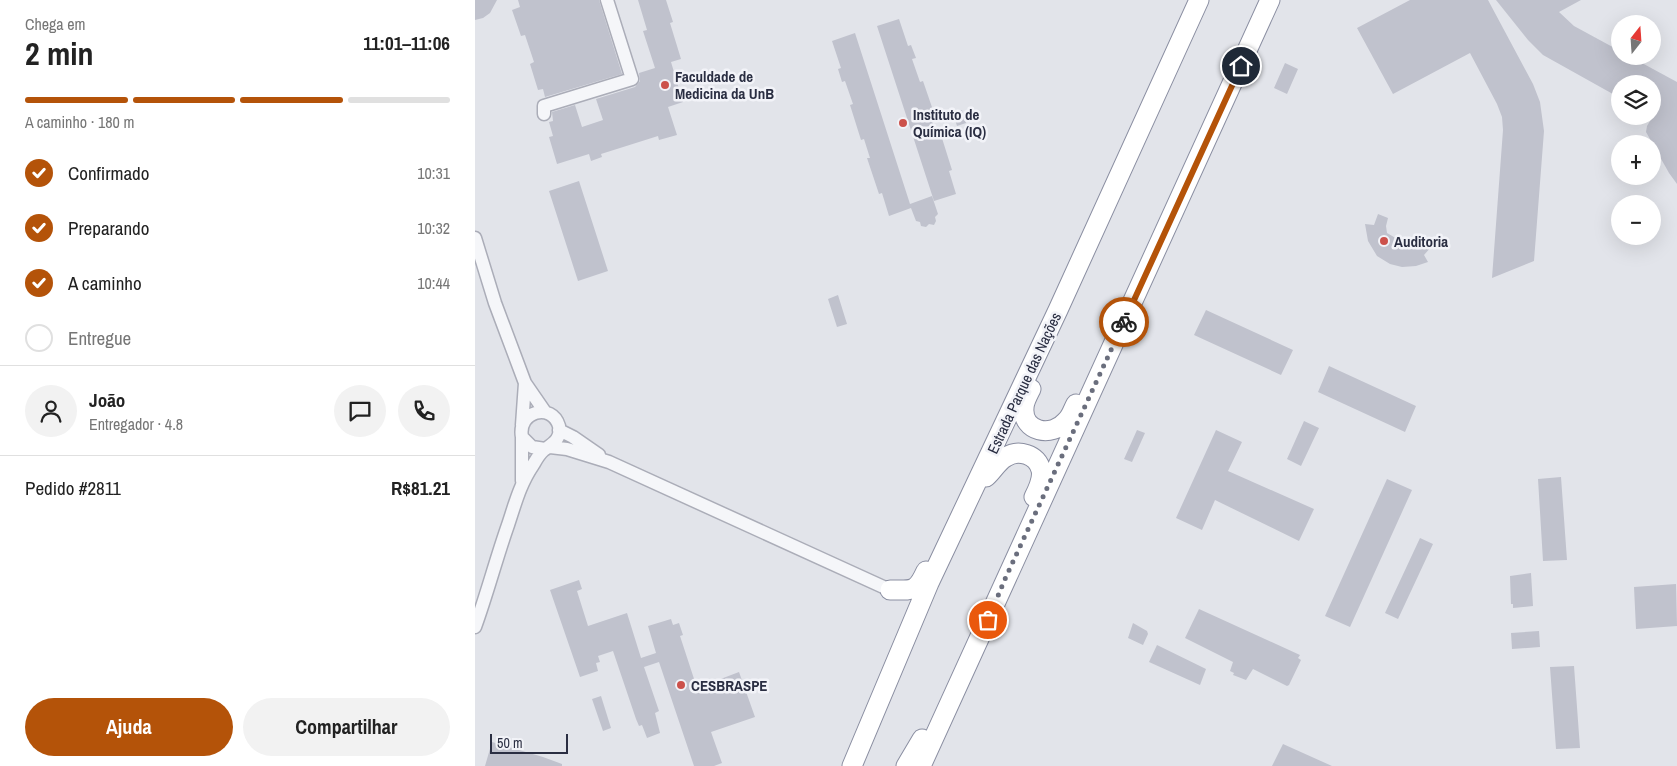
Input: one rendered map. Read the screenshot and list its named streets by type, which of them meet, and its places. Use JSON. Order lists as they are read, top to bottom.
{
  "streets": {
    "highway": ["Estrada Parque das Nações"]
  },
  "places": [
    "Faculdade de Medicina da UnB",
    "Instituto de Química (IQ)",
    "Auditoria",
    "CESBRASPE"
  ],
  "scale_bar": "50 m",
  "north": "top",
  "page": {
    "heading": ["2 min", "Chega em", "11:01–11:06"],
    "panel": [
      "João",
      "Entregador · 4.8",
      "Pedido #2811",
      "R$81.21"
    ],
    "map_buttons": ["+", "−"],
    "bar": "A caminho · 180 m",
    "list": [
      ["Confirmado", "10:31"],
      ["Preparando", "10:32"],
      ["A caminho", "10:44"],
      "Entregue"
    ],
    "buttons": ["Ajuda", "Compartilhar"],
    "scale": "50 m"
  }
}
